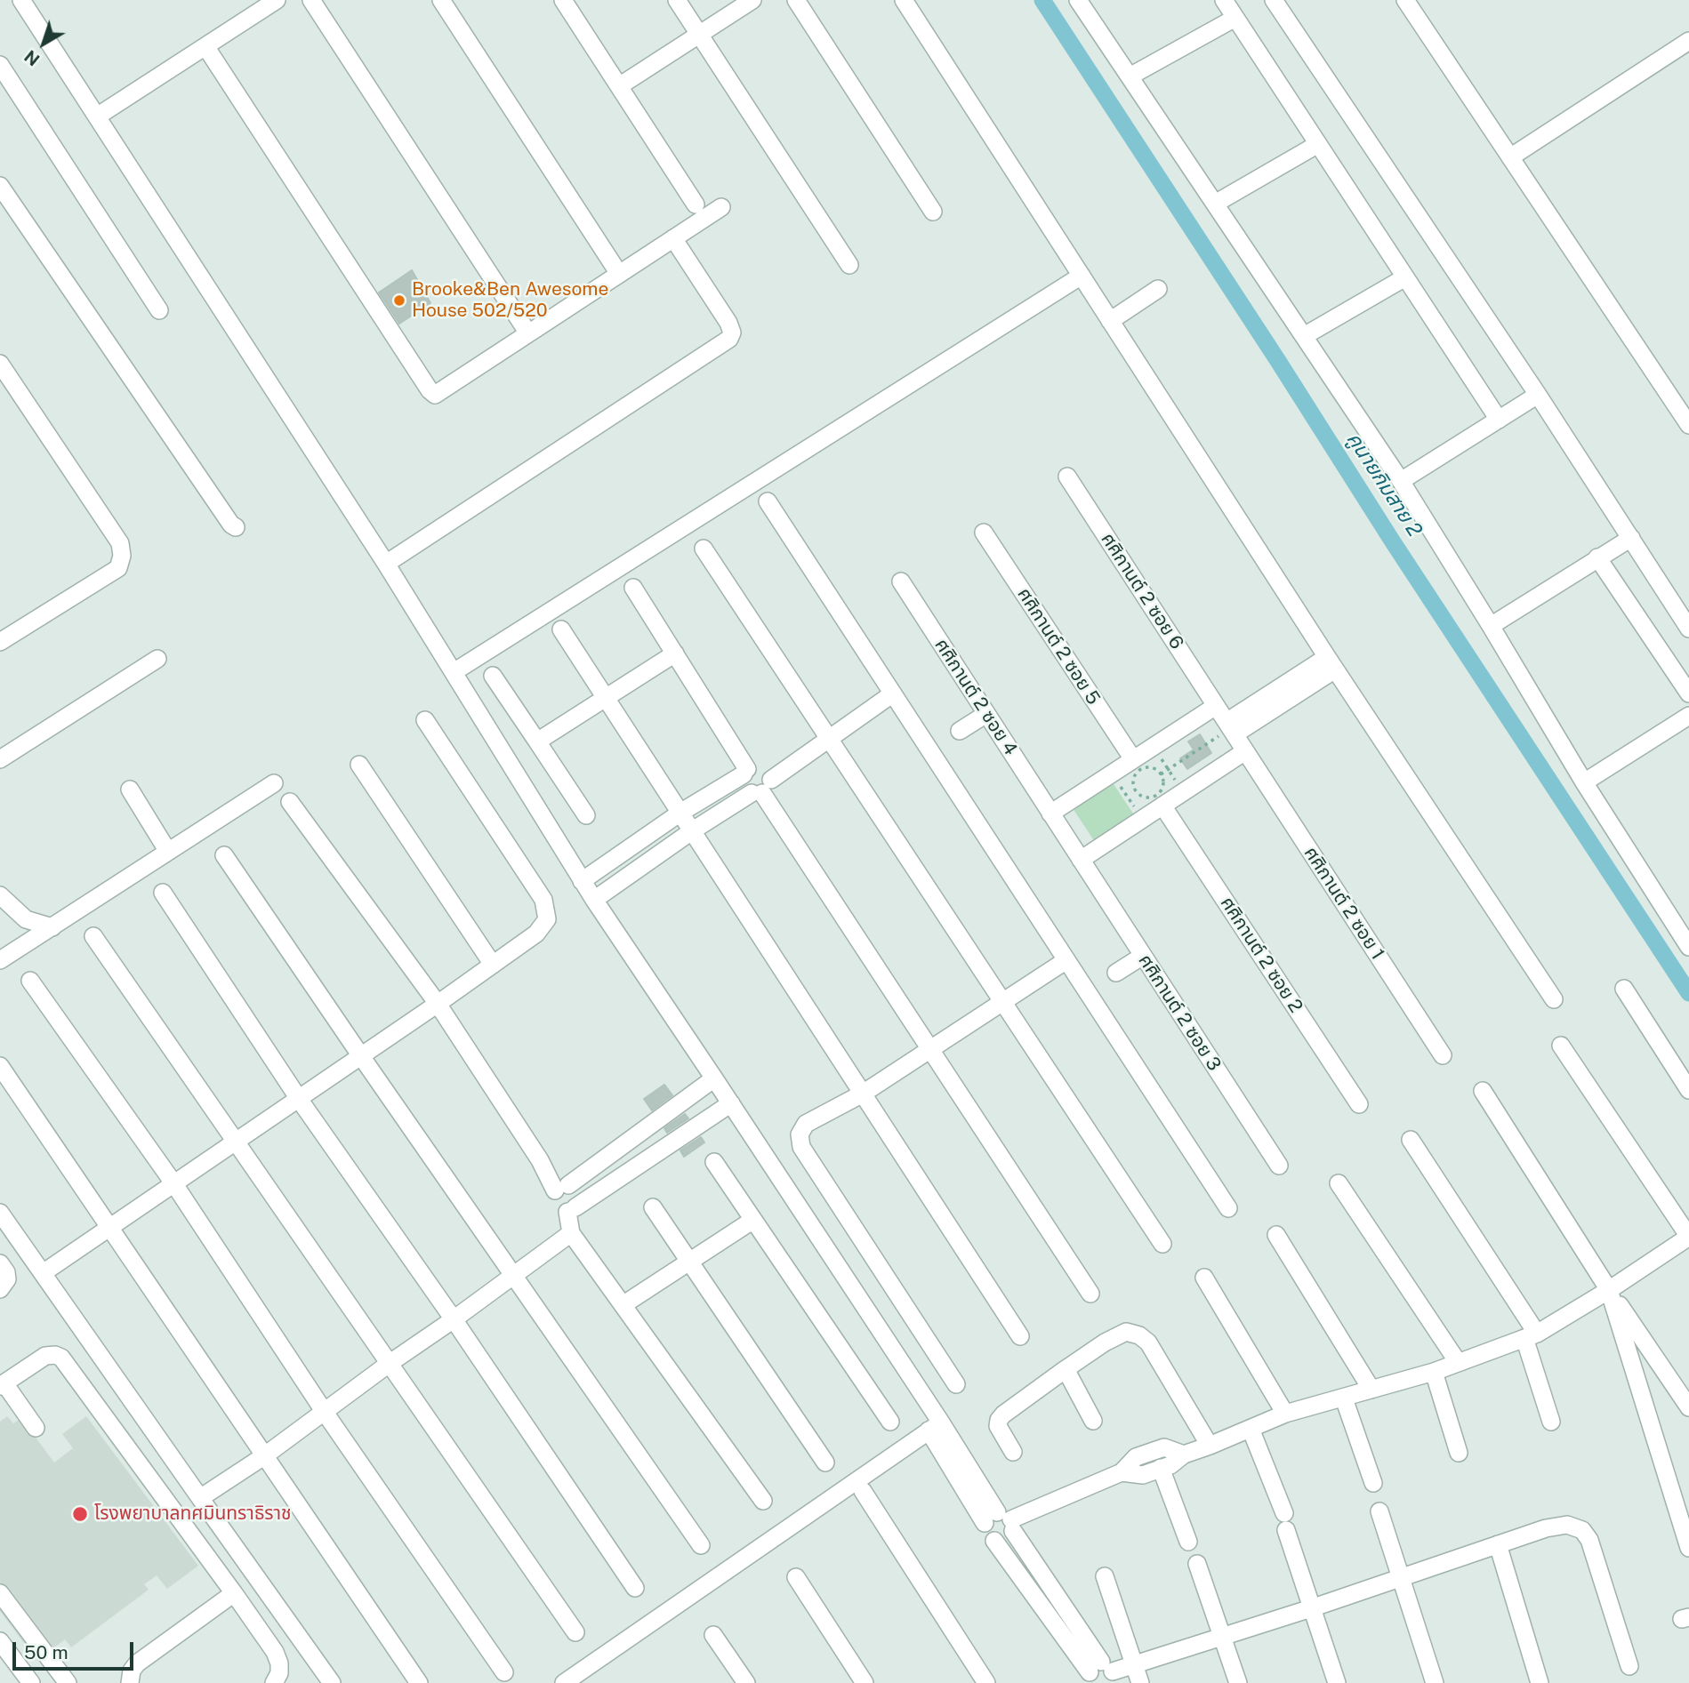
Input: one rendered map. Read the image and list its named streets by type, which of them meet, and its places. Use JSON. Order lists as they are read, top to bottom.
{
  "streets": {
    "street": [
      "ศศิกานต์ 2 ซอย 6",
      "ศศิกานต์ 2 ซอย 5",
      "ศศิกานต์ 2 ซอย 4",
      "ศศิกานต์ 2 ซอย 1",
      "ศศิกานต์ 2 ซอย 2",
      "ศศิกานต์ 2 ซอย 3"
    ]
  },
  "crossings": [
    ["ศศิกานต์ 2 ซอย 6", "ศศิกานต์ 2 ซอย 1"],
    ["ศศิกานต์ 2 ซอย 4", "ศศิกานต์ 2 ซอย 3"]
  ],
  "water": ["คูนายกิมสาย 2"],
  "places": ["Brooke&Ben Awesome House 502/520", "โรงพยาบาลทศมินทราธิราช"],
  "scale_bar": "50 m",
  "north": "bottom left"
}
